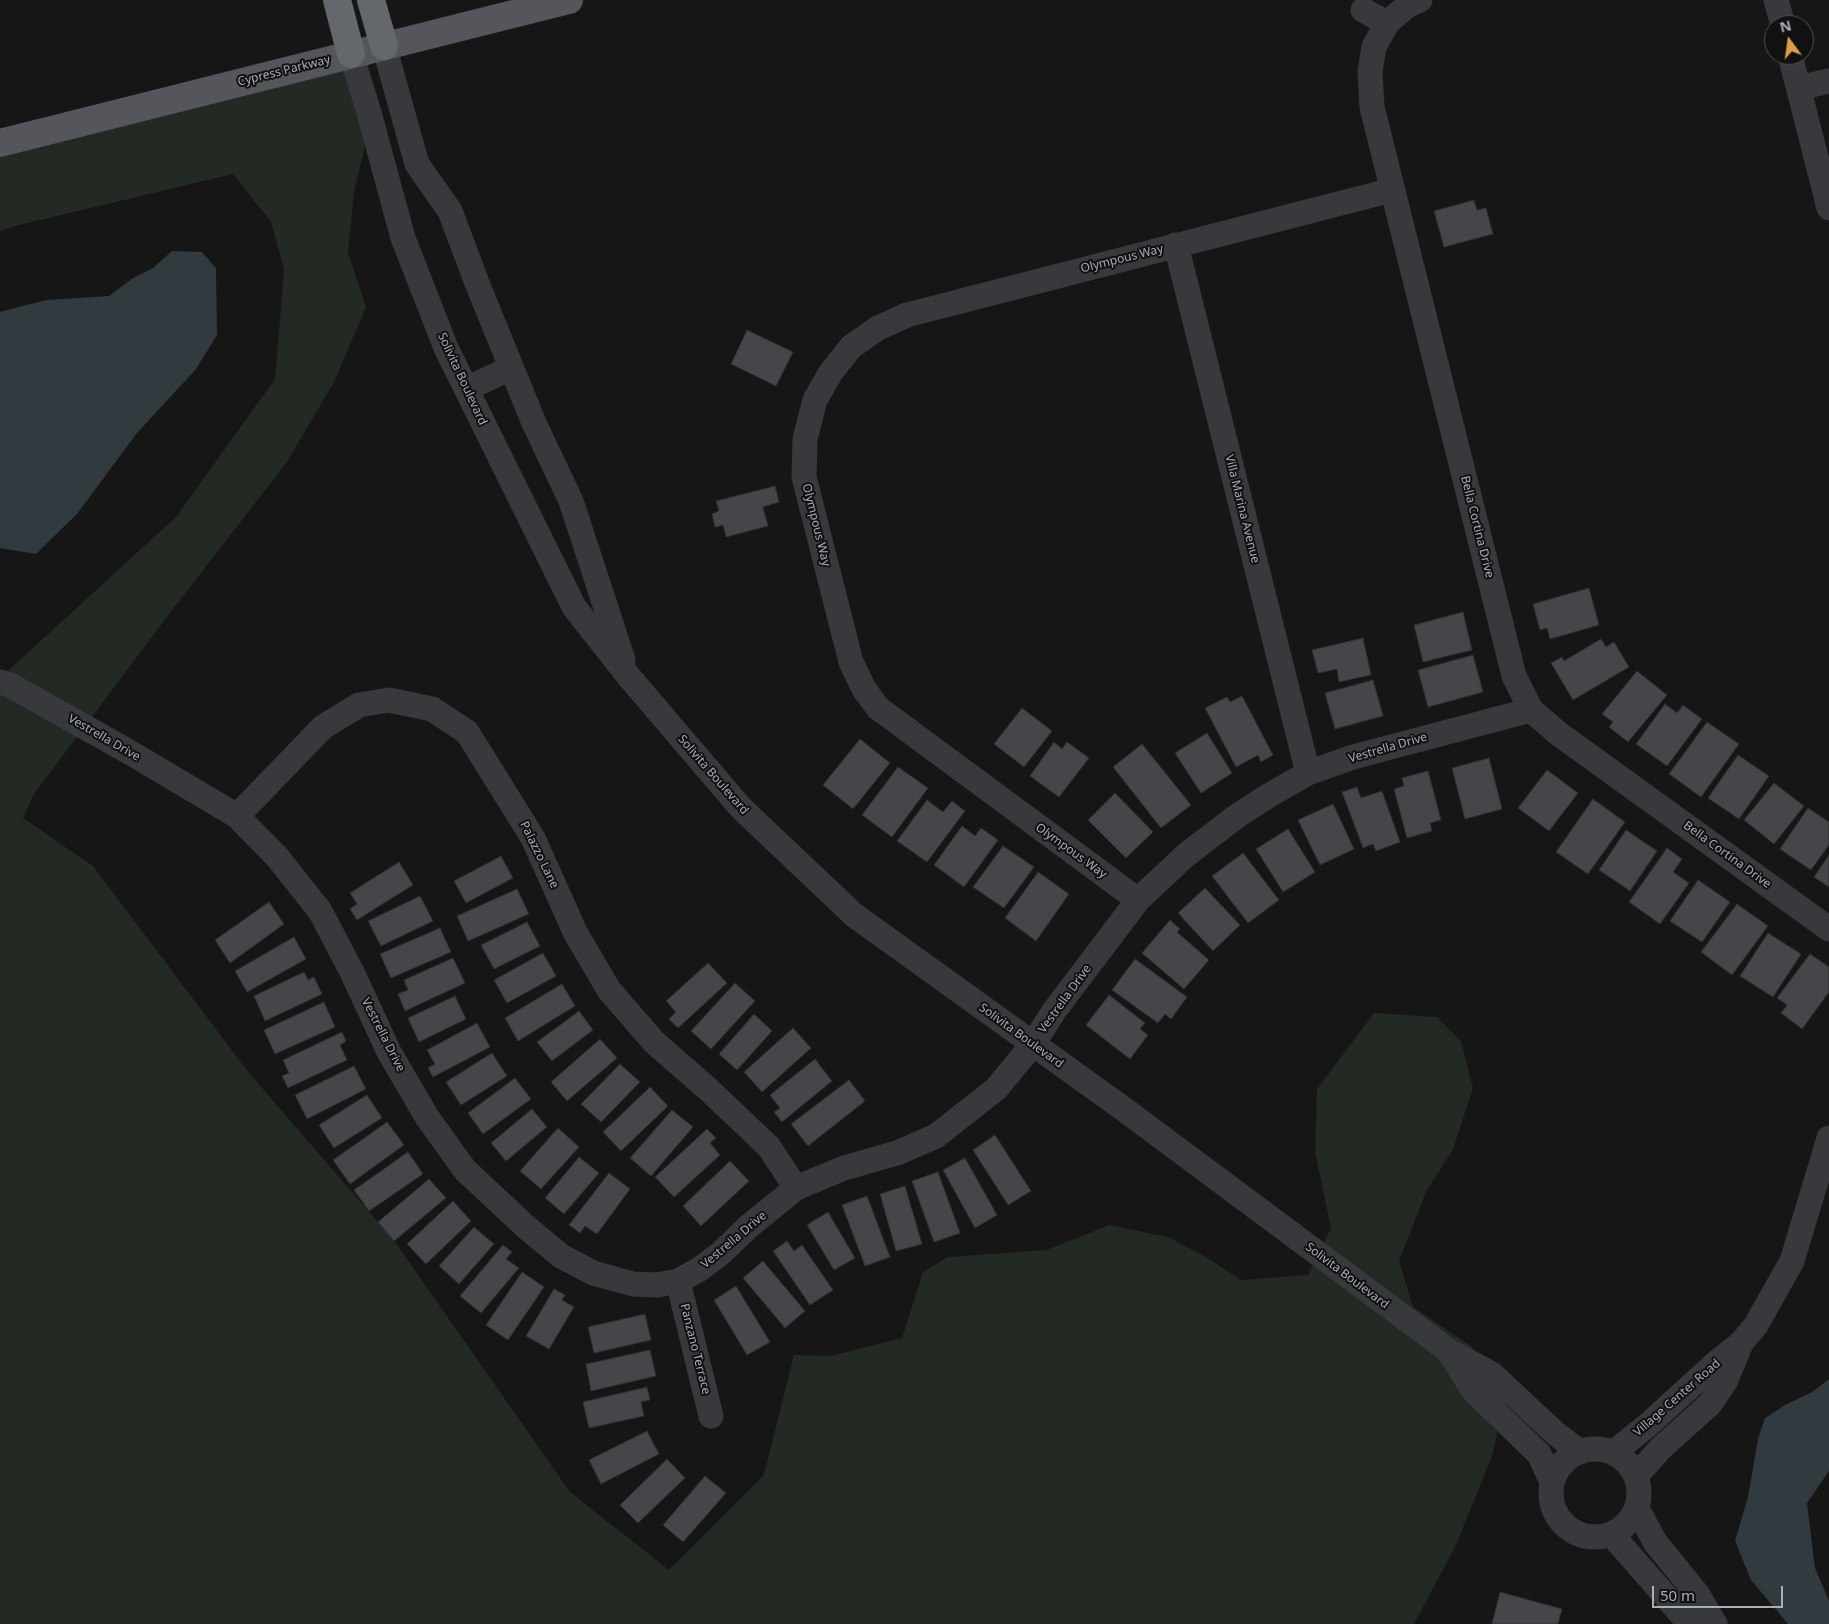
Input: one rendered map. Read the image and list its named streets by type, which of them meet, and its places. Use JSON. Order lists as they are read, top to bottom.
{
  "streets": {
    "main road": ["Cypress Parkway"],
    "street": [
      "Olympous Way",
      "Solivita Boulevard",
      "Villa Marina Avenue",
      "Bella Cortina Drive",
      "Vestrella Drive",
      "Palazzo Lane",
      "Panzano Terrace",
      "Village Center Road"
    ]
  },
  "crossings": [
    ["Cypress Parkway", "Solivita Boulevard"],
    ["Olympous Way", "Villa Marina Avenue"],
    ["Olympous Way", "Bella Cortina Drive"],
    ["Olympous Way", "Vestrella Drive"],
    ["Solivita Boulevard", "Vestrella Drive"],
    ["Solivita Boulevard", "Village Center Road"],
    ["Villa Marina Avenue", "Vestrella Drive"],
    ["Bella Cortina Drive", "Vestrella Drive"],
    ["Vestrella Drive", "Palazzo Lane"],
    ["Vestrella Drive", "Panzano Terrace"]
  ],
  "scale_bar": "50 m",
  "north": "top"
}
